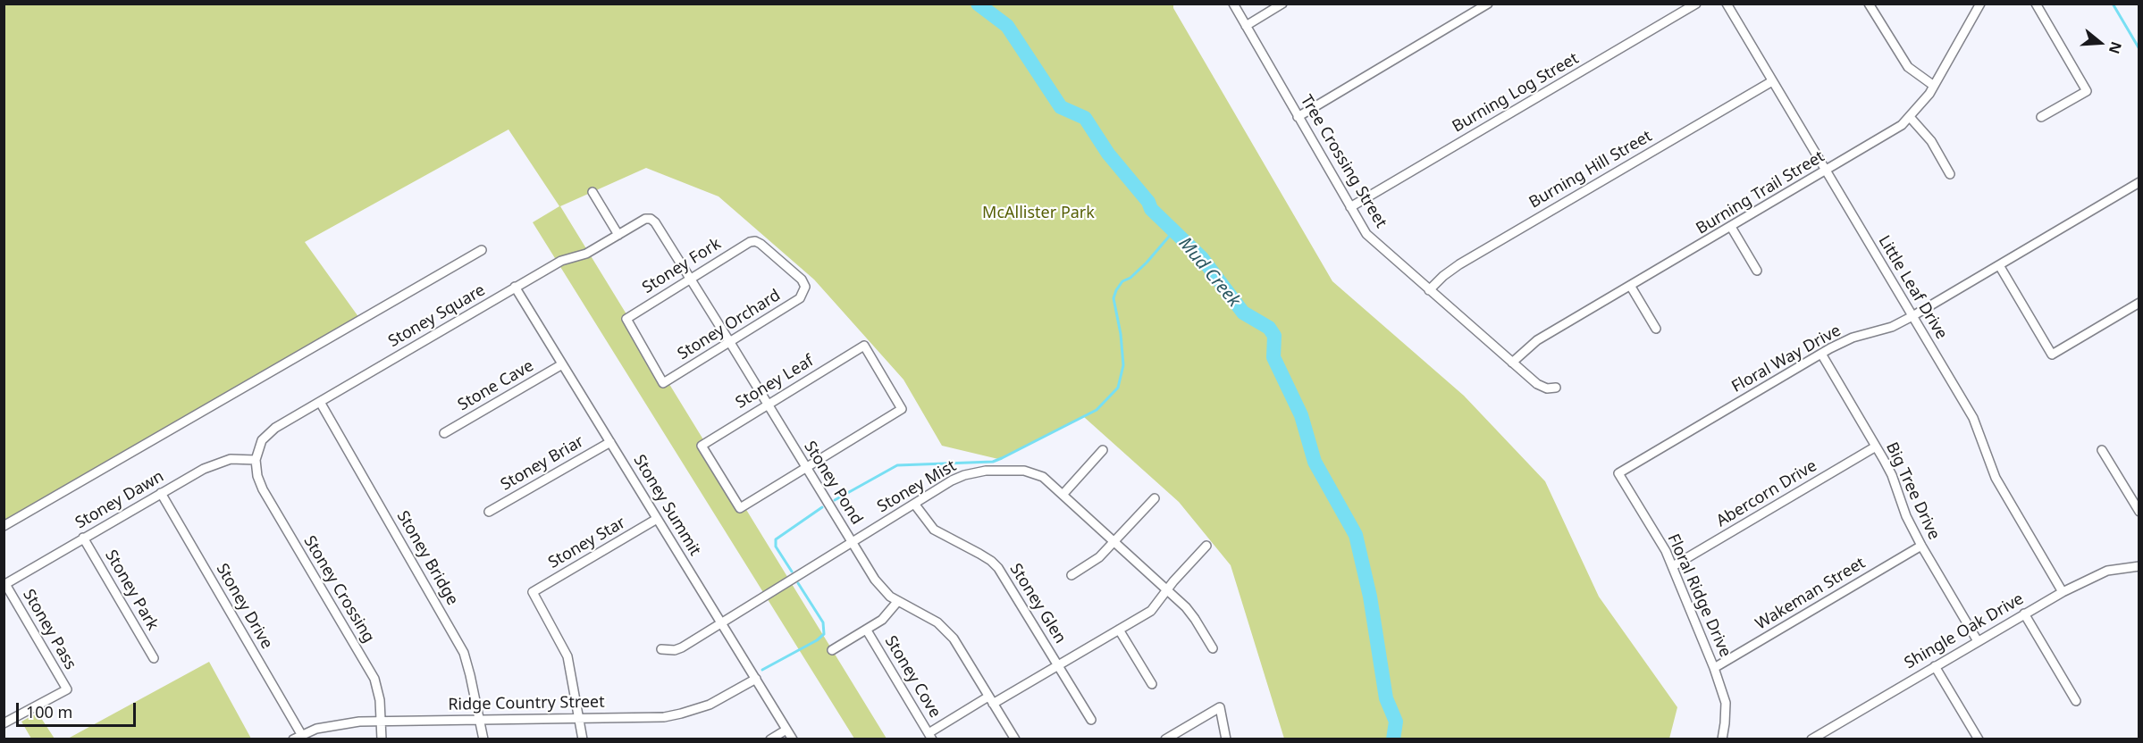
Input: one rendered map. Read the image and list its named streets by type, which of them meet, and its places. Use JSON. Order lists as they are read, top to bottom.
{
  "streets": {
    "street": [
      "Burning Log Street",
      "Tree Crossing Street",
      "Burning Hill Street",
      "Burning Trail Street",
      "Stoney Fork",
      "Little Leaf Drive",
      "Stoney Square",
      "Stoney Orchard",
      "Floral Way Drive",
      "Stoney Leaf",
      "Stone Cave",
      "Stoney Briar",
      "Stoney Pond",
      "Stoney Mist",
      "Big Tree Drive",
      "Abercorn Drive",
      "Stoney Dawn",
      "Stoney Summit",
      "Stoney Star",
      "Stoney Bridge",
      "Stoney Crossing",
      "Stoney Park",
      "Wakeman Street",
      "Floral Ridge Drive",
      "Stoney Glen",
      "Stoney Drive",
      "Stoney Pass",
      "Shingle Oak Drive",
      "Stoney Cove",
      "Ridge Country Street"
    ]
  },
  "crossings": [
    ["Burning Log Street", "Tree Crossing Street"],
    ["Tree Crossing Street", "Burning Hill Street"],
    ["Tree Crossing Street", "Burning Trail Street"],
    ["Burning Hill Street", "Little Leaf Drive"],
    ["Burning Trail Street", "Little Leaf Drive"],
    ["Stoney Fork", "Stoney Orchard"],
    ["Stoney Fork", "Stoney Pond"],
    ["Little Leaf Drive", "Floral Way Drive"],
    ["Little Leaf Drive", "Shingle Oak Drive"],
    ["Stoney Square", "Stoney Pond"],
    ["Stoney Square", "Stoney Dawn"],
    ["Stoney Square", "Stoney Summit"],
    ["Stoney Square", "Stoney Bridge"],
    ["Stoney Square", "Stoney Crossing"],
    ["Stoney Orchard", "Stoney Pond"],
    ["Floral Way Drive", "Big Tree Drive"],
    ["Floral Way Drive", "Floral Ridge Drive"],
    ["Stoney Leaf", "Stoney Pond"],
    ["Stone Cave", "Stoney Summit"],
    ["Stoney Briar", "Stoney Summit"],
    ["Stoney Pond", "Stoney Mist"],
    ["Stoney Mist", "Stoney Summit"],
    ["Stoney Mist", "Stoney Glen"],
    ["Big Tree Drive", "Abercorn Drive"],
    ["Big Tree Drive", "Wakeman Street"],
    ["Big Tree Drive", "Shingle Oak Drive"],
    ["Abercorn Drive", "Floral Ridge Drive"],
    ["Stoney Dawn", "Stoney Crossing"],
    ["Stoney Dawn", "Stoney Park"],
    ["Stoney Dawn", "Stoney Drive"],
    ["Stoney Dawn", "Stoney Pass"],
    ["Stoney Summit", "Stoney Star"],
    ["Stoney Summit", "Ridge Country Street"],
    ["Stoney Star", "Ridge Country Street"],
    ["Stoney Bridge", "Ridge Country Street"],
    ["Stoney Crossing", "Ridge Country Street"],
    ["Wakeman Street", "Floral Ridge Drive"],
    ["Stoney Drive", "Ridge Country Street"]
  ],
  "water": ["Mud Creek"],
  "parks": ["McAllister Park"],
  "scale_bar": "100 m",
  "north": "right"
}
